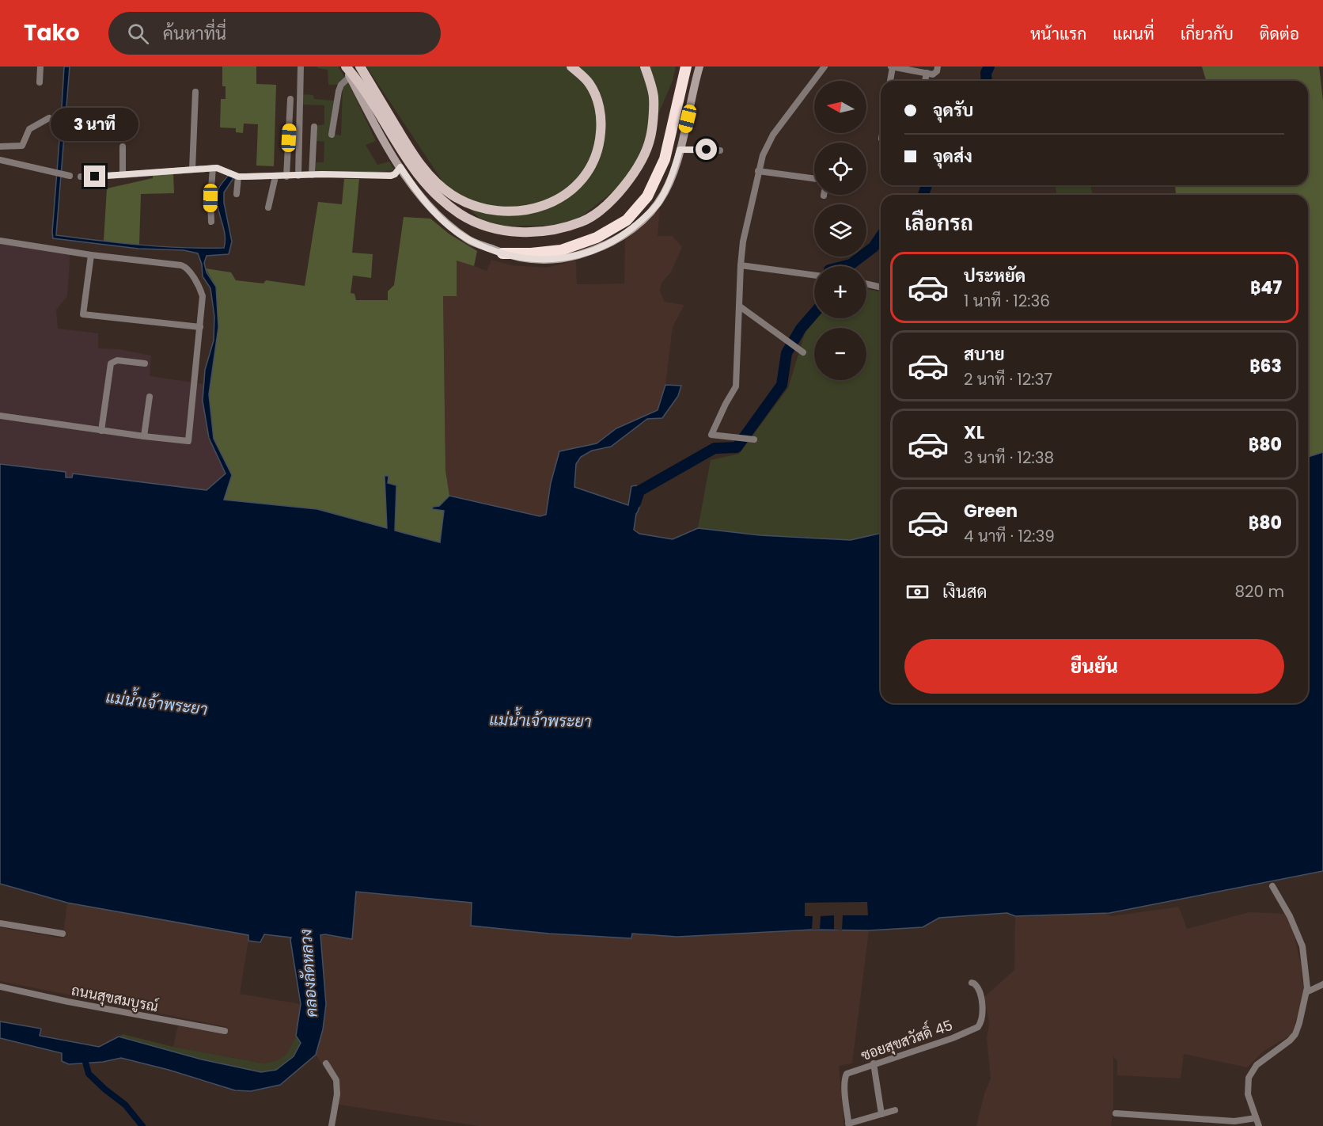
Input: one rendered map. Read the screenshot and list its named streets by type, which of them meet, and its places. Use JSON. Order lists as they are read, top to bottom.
{
  "streets": {
    "street": ["ถนนสุขสมบูรณ์", "ซอยสุขสวัสดิ์ 45"]
  },
  "water": ["แม่น้ำเจ้าพระยา", "คลองลัดหลวง"],
  "north": "left",
  "page": {
    "header": "Tako",
    "search": "ค้นหาที่นี่",
    "nav": [
      "หน้าแรก",
      "แผนที่",
      "เกี่ยวกับ",
      "ติดต่อ"
    ],
    "map_buttons": ["+", "−"],
    "banner": ["จุดรับ", "จุดส่ง"],
    "bubble": "3 นาที",
    "heading": "เลือกรถ",
    "list": [
      {
        "name": "ประหยัด",
        "note": "1 นาที · 12:36",
        "value": "฿47"
      },
      {
        "name": "สบาย",
        "note": "2 นาที · 12:37",
        "value": "฿63"
      },
      {
        "name": "XL",
        "note": "3 นาที · 12:38",
        "value": "฿80"
      },
      {
        "name": "Green",
        "note": "4 นาที · 12:39",
        "value": "฿80"
      }
    ],
    "pay": ["เงินสด", "820 m"],
    "buttons": "ยืนยัน"
  }
}
